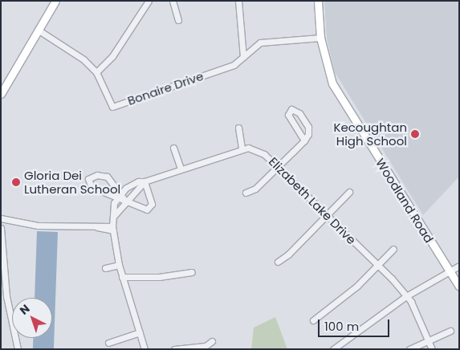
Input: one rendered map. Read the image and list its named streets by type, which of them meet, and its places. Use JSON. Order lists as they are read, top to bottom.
{
  "streets": {
    "main road": ["Woodland Road"],
    "street": ["Bonaire Drive", "Elizabeth Lake Drive"]
  },
  "crossings": [
    ["Bonaire Drive", "Woodland Road"]
  ],
  "places": ["Kecoughtan High School", "Gloria Dei Lutheran School"],
  "scale_bar": "100 m",
  "north": "top left"
}
